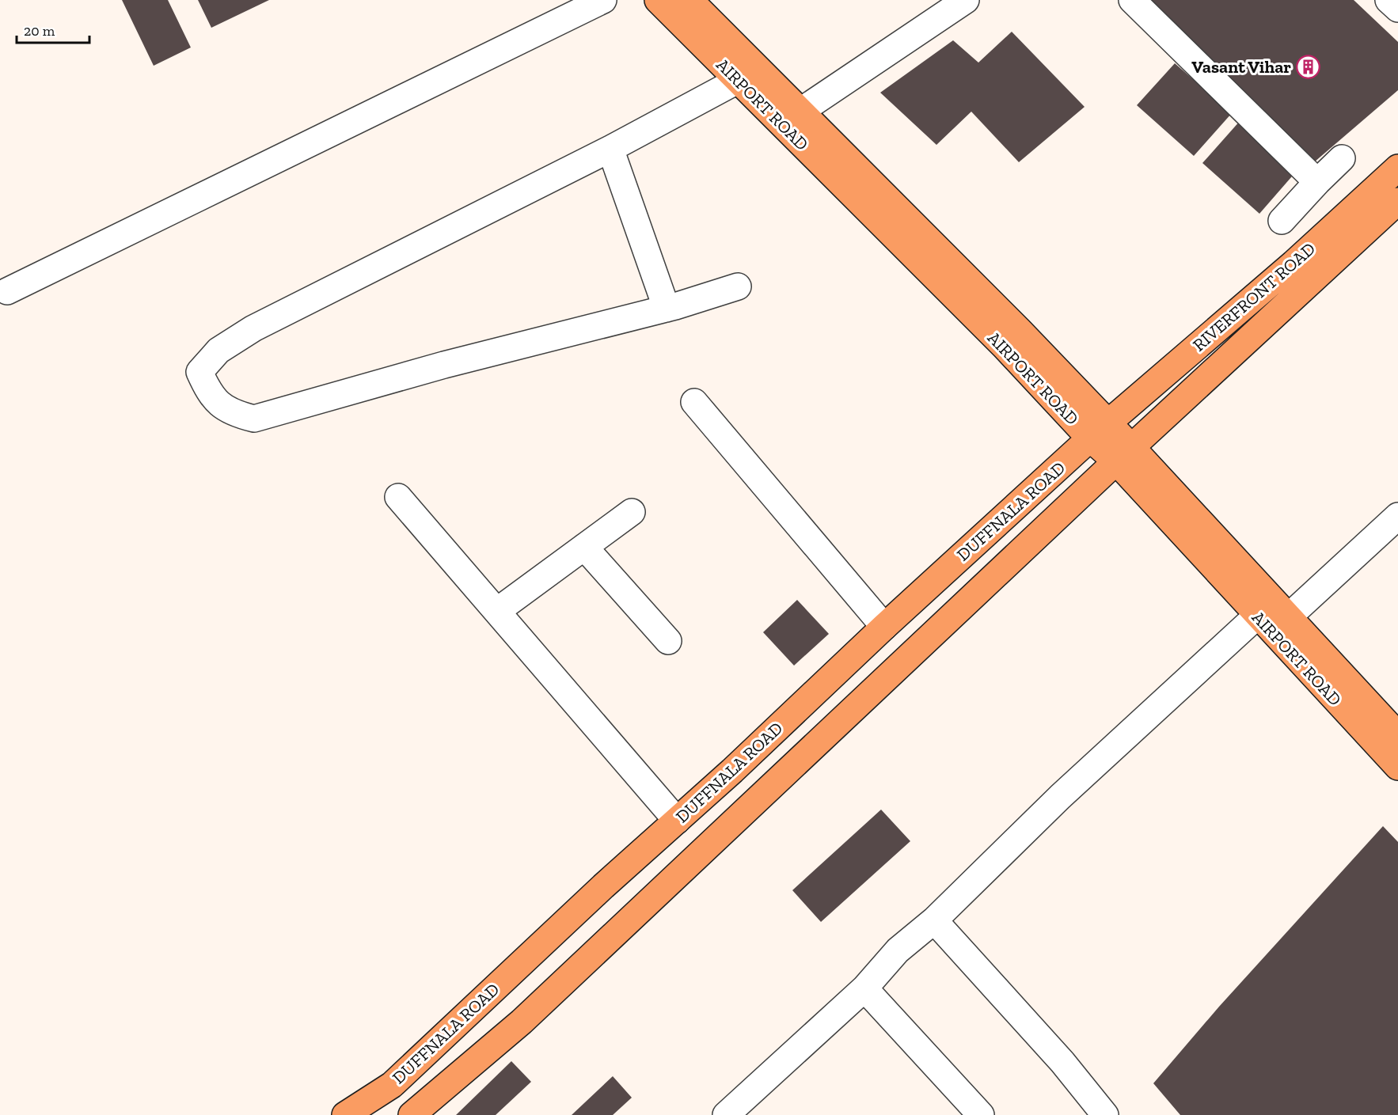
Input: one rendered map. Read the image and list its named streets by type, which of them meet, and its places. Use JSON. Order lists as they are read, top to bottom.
{
  "streets": {
    "main road": ["AIRPORT ROAD", "RIVERFRONT ROAD", "DUFFNALA ROAD"]
  },
  "crossings": [
    ["AIRPORT ROAD", "RIVERFRONT ROAD"],
    ["AIRPORT ROAD", "DUFFNALA ROAD"],
    ["RIVERFRONT ROAD", "DUFFNALA ROAD"]
  ],
  "places": {
    "building": ["Vasant Vihar"]
  },
  "scale_bar": "20 m"
}
